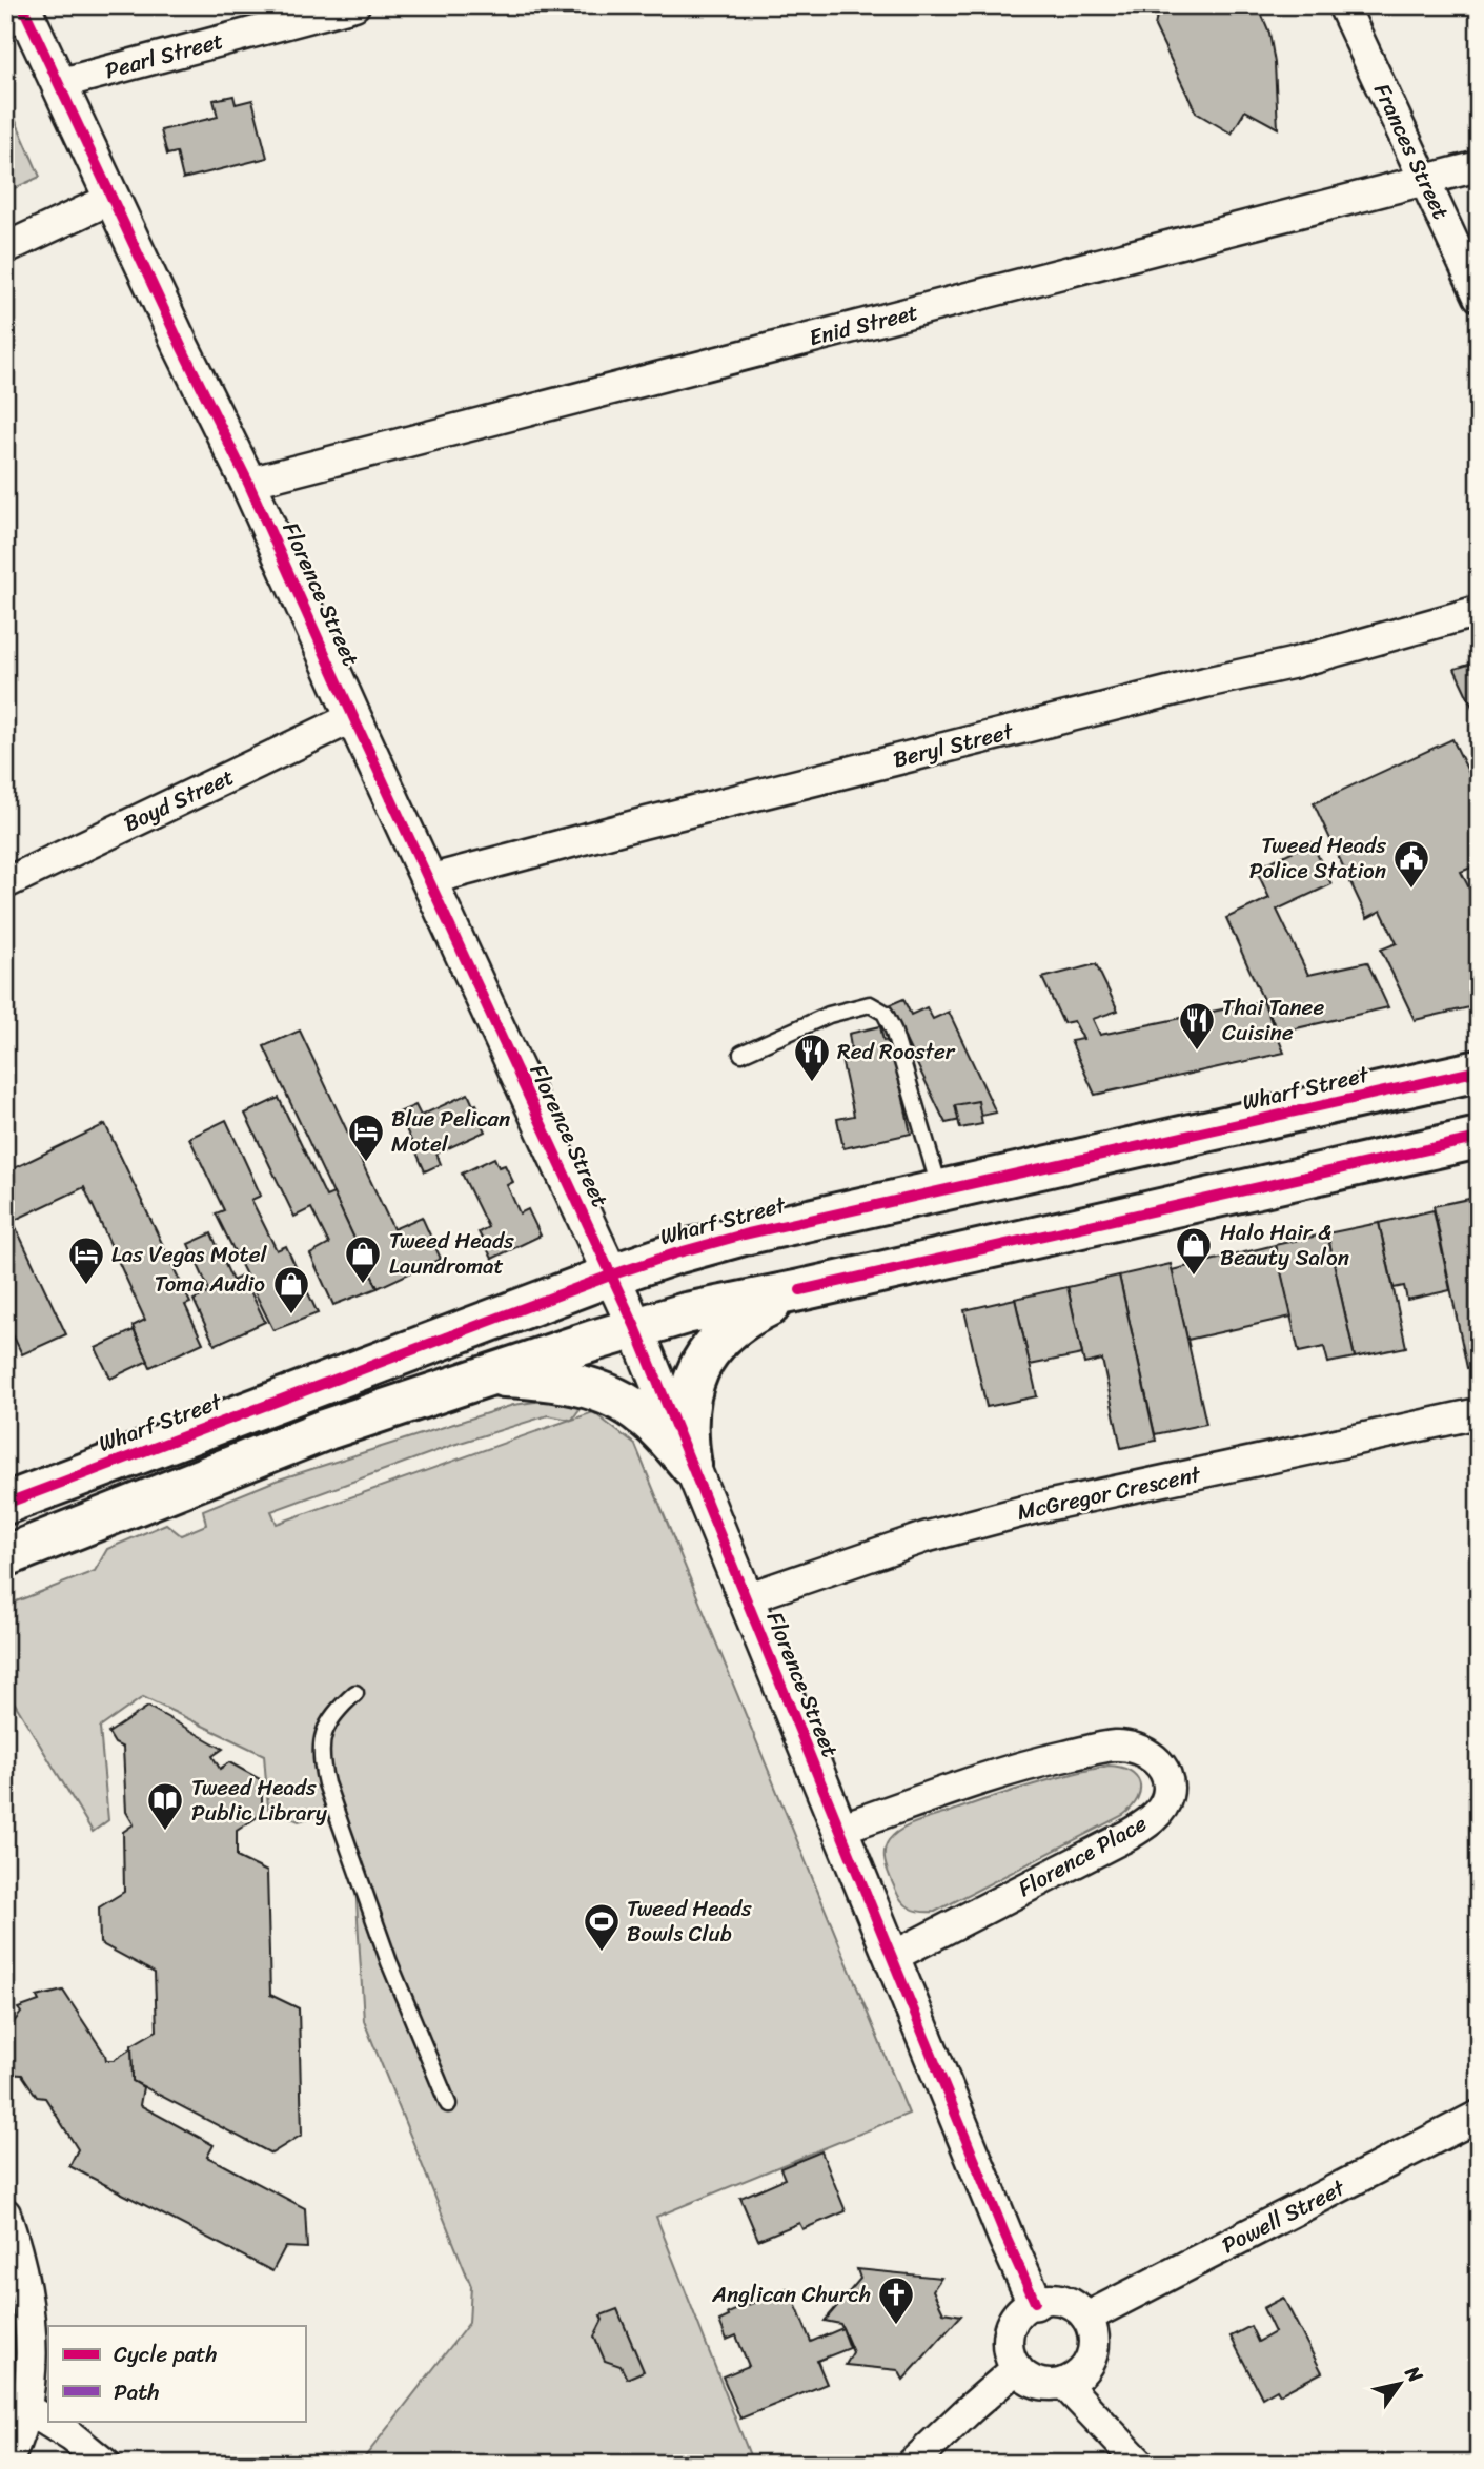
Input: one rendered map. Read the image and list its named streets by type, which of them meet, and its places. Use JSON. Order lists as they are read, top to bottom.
{
  "streets": {
    "main road": ["Wharf Street"],
    "street": [
      "Pearl Street",
      "Frances Street",
      "Enid Street",
      "Florence Street",
      "Beryl Street",
      "Boyd Street",
      "McGregor Crescent",
      "Florence Place",
      "Powell Street"
    ]
  },
  "crossings": [
    ["Pearl Street", "Florence Street"],
    ["Frances Street", "Enid Street"],
    ["Enid Street", "Florence Street"],
    ["Florence Street", "Beryl Street"],
    ["Florence Street", "Boyd Street"],
    ["Florence Street", "Wharf Street"],
    ["Florence Street", "McGregor Crescent"],
    ["Florence Street", "Florence Place"],
    ["Florence Street", "Powell Street"]
  ],
  "places": {
    "public building": ["Tweed Heads Police Station"],
    "restaurant": ["Thai Tanee Cuisine", "Red Rooster"],
    "hotel": ["Blue Pelican Motel", "Las Vegas Motel"],
    "shop": ["Halo Hair & Beauty Salon", "Tweed Heads Laundromat", "Toma Audio"],
    "library": ["Tweed Heads Public Library"],
    "sports": ["Tweed Heads Bowls Club"],
    "church": ["Anglican Church"]
  },
  "legend": ["Cycle path", "Path"],
  "north": "top right"
}
